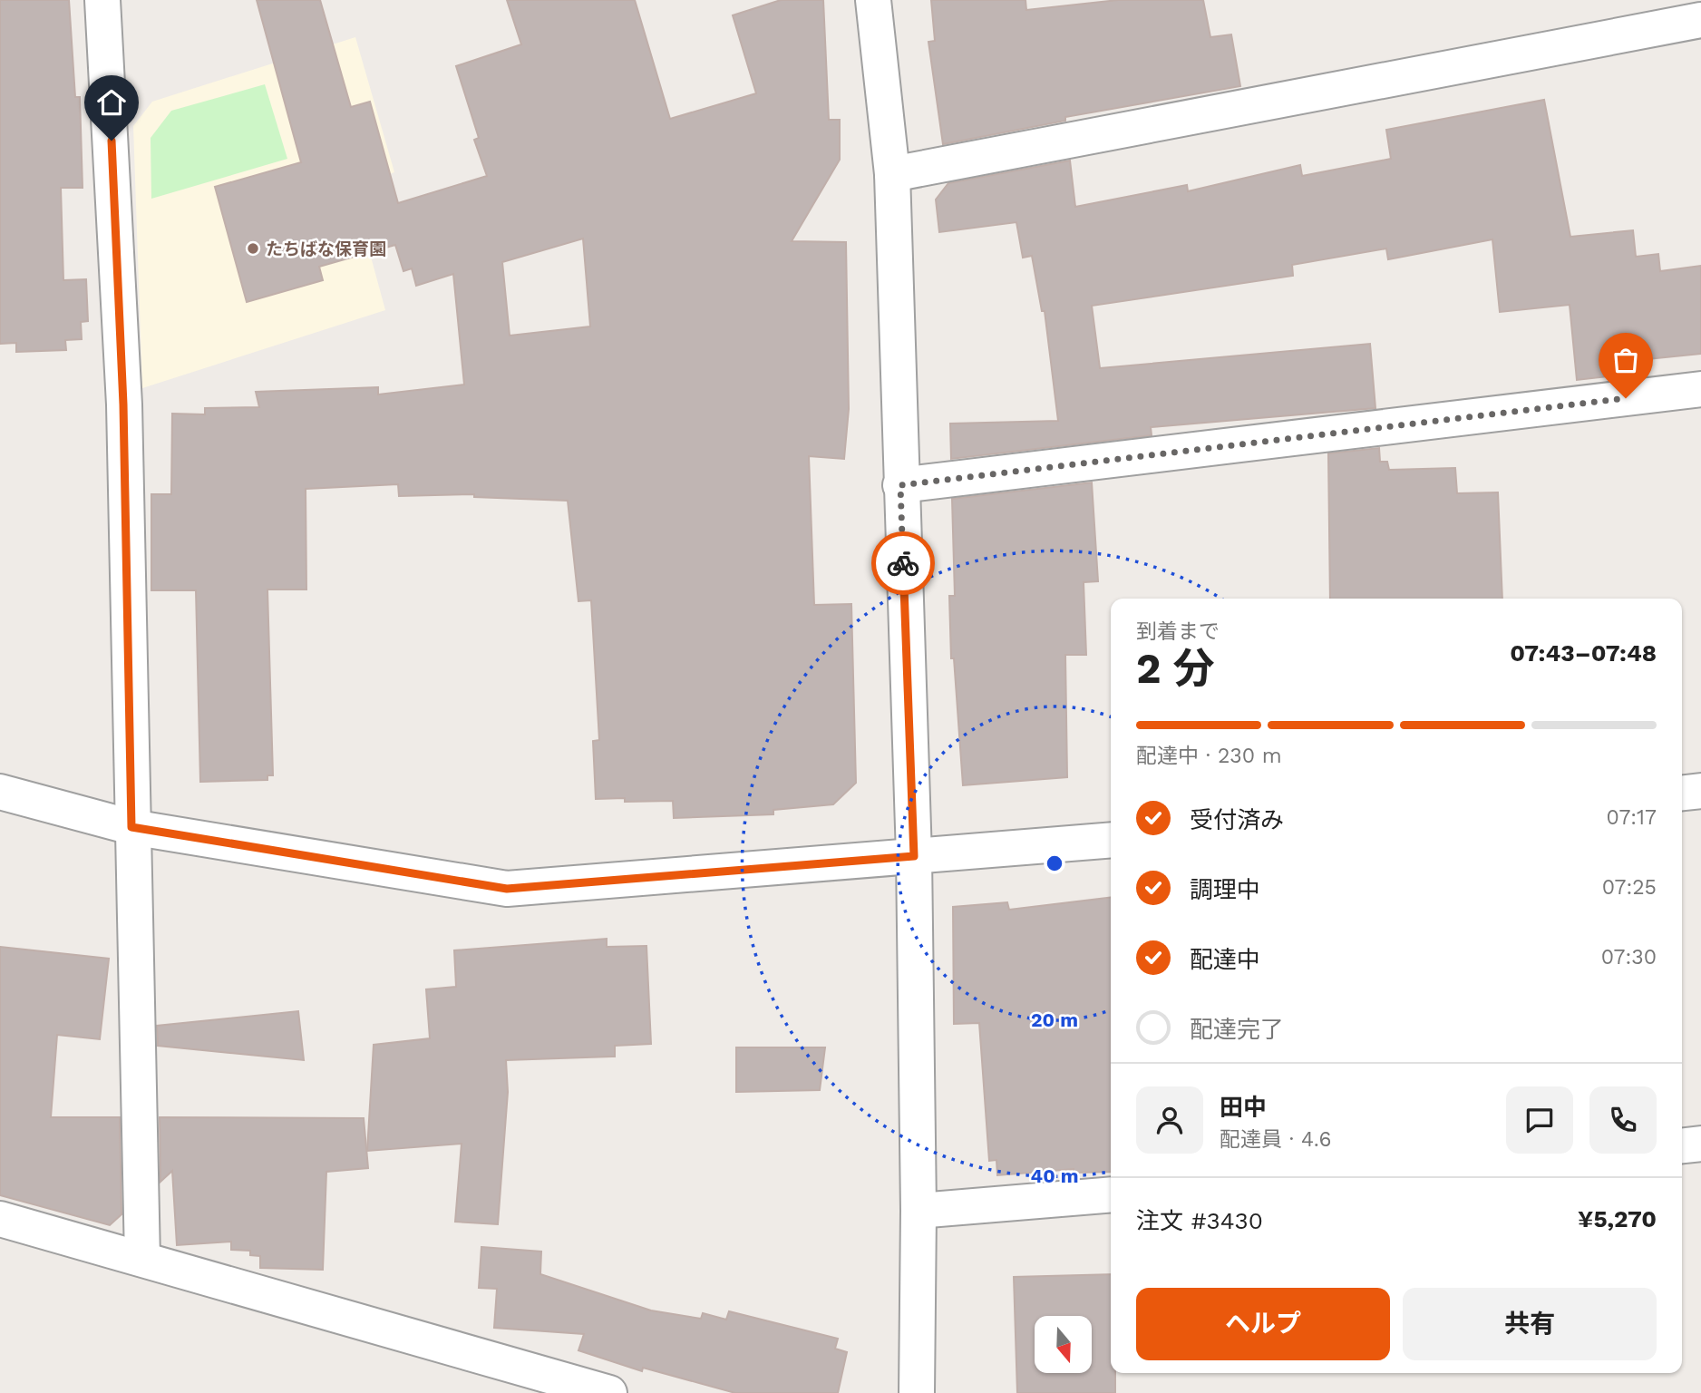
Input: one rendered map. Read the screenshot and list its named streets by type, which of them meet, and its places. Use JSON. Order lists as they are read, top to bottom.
{
  "places": ["たちばな保育園"],
  "north": "bottom",
  "page": {
    "heading": ["2 分", "到着まで", "07:43–07:48"],
    "panel": [
      "田中",
      "配達員 · 4.6",
      "注文 #3430",
      "¥5,270"
    ],
    "bar": "配達中 · 230 m",
    "list": [
      ["受付済み", "07:17"],
      ["調理中", "07:25"],
      ["配達中", "07:30"],
      "配達完了"
    ],
    "buttons": ["ヘルプ", "共有"]
  },
  "rings": ["20 m", "40 m"]
}
